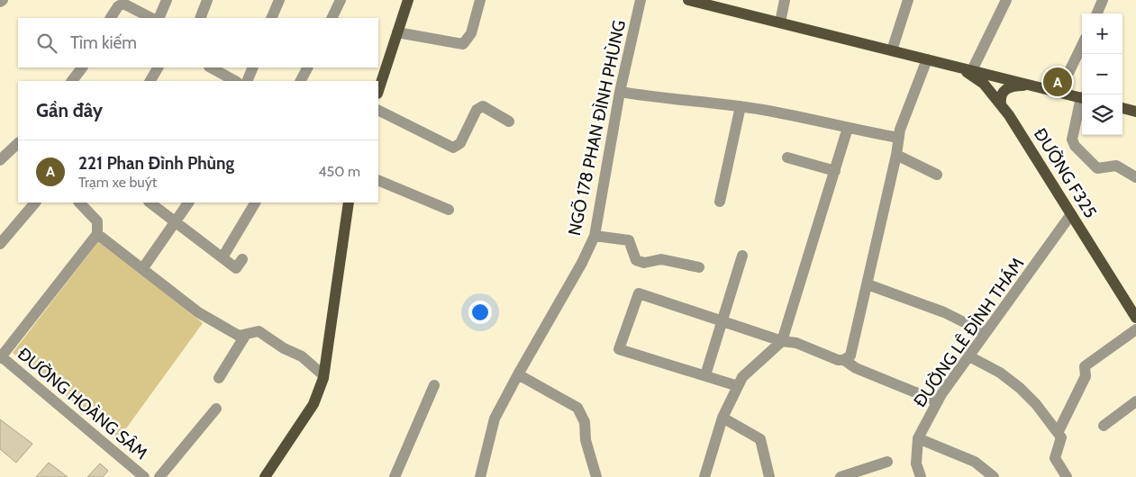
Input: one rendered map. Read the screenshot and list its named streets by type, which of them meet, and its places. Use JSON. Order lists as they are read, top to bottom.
{
  "streets": {
    "main road": ["ĐƯỜNG F325"],
    "street": ["NGÕ 178 PHAN ĐÌNH PHÙNG", "ĐƯỜNG LÊ ĐÌNH THÁM", "ĐƯỜNG HOÀNG SÂM"]
  },
  "crossings": [
    ["ĐƯỜNG F325", "ĐƯỜNG LÊ ĐÌNH THÁM"]
  ],
  "page": {
    "map_buttons": ["+", "−"],
    "search": "Tìm kiếm",
    "pins": "A",
    "heading": "Gần đây",
    "list": [
      {
        "mark": "A",
        "name": "221 Phan Đình Phùng",
        "note": "Trạm xe buýt",
        "value": "450 m"
      }
    ]
  }
}
